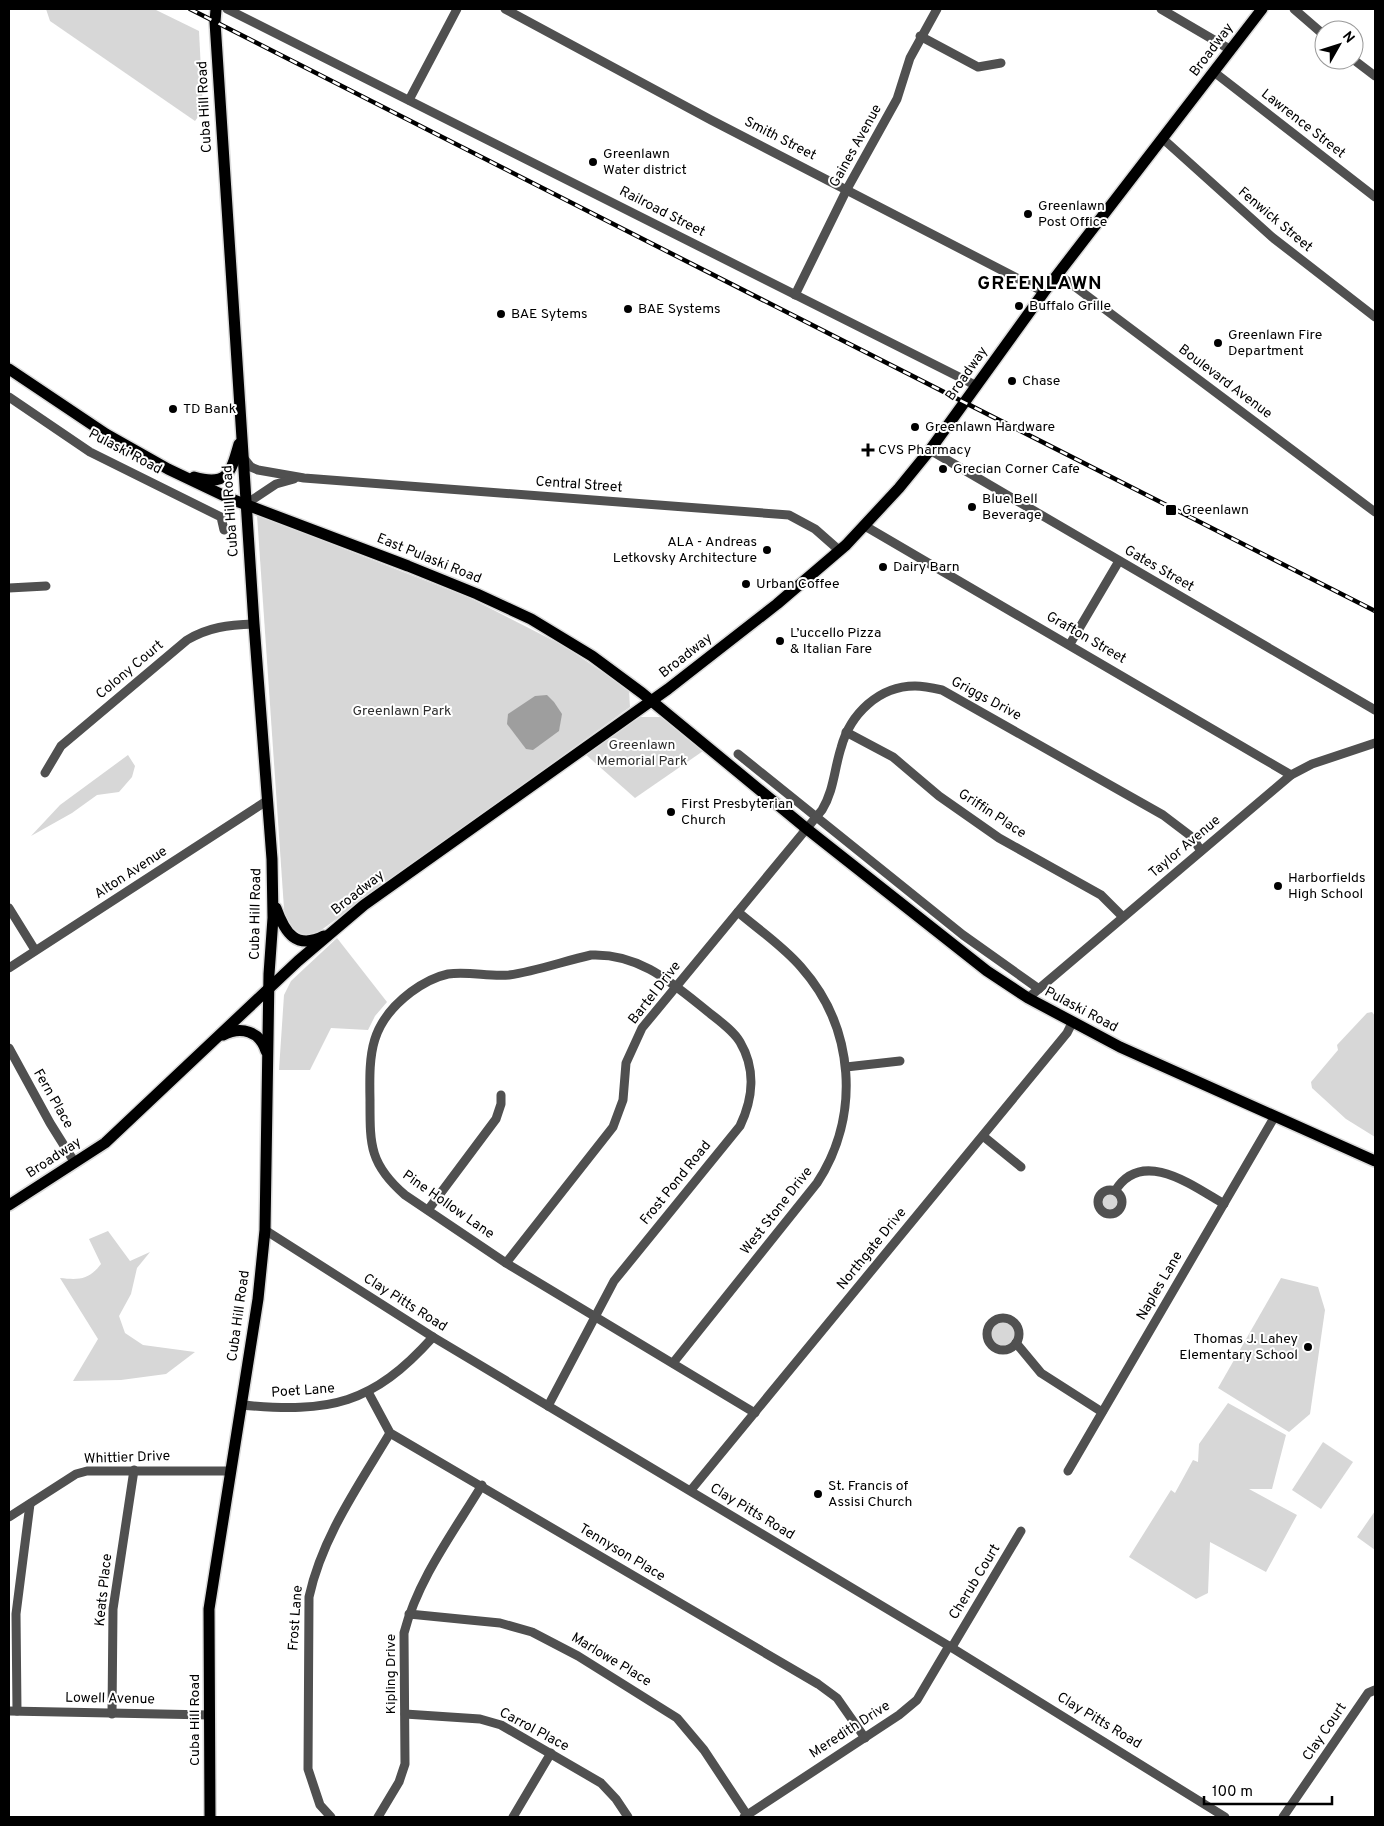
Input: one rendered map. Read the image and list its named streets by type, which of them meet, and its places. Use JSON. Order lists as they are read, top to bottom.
{
  "streets": {
    "main road": [
      "Broadway",
      "Cuba Hill Road",
      "Pulaski Road",
      "East Pulaski Road"
    ],
    "street": [
      "Lawrence Street",
      "Smith Street",
      "Gaines Avenue",
      "Railroad Street",
      "Fenwick Street",
      "Boulevard Avenue",
      "Central Street",
      "Gates Street",
      "Grafton Street",
      "Colony Court",
      "Griggs Drive",
      "Griffin Place",
      "Taylor Avenue",
      "Alton Avenue",
      "Bartel Drive",
      "Fern Place",
      "Frost Pond Road",
      "Pine Hollow Lane",
      "West Stone Drive",
      "Northgate Drive",
      "Naples Lane",
      "Clay Pitts Road",
      "Poet Lane",
      "Whittier Drive",
      "Tennyson Place",
      "Cherub Court",
      "Keats Place",
      "Frost Lane",
      "Marlowe Place",
      "Kipling Drive",
      "Lowell Avenue",
      "Carrol Place",
      "Meredith Drive",
      "Clay Court"
    ]
  },
  "crossings": [
    ["Broadway", "Cuba Hill Road"],
    ["Broadway", "Lawrence Street"],
    ["Broadway", "Smith Street"],
    ["Broadway", "Railroad Street"],
    ["Broadway", "Fenwick Street"],
    ["Broadway", "Boulevard Avenue"],
    ["Broadway", "Central Street"],
    ["Broadway", "East Pulaski Road"],
    ["Broadway", "Gates Street"],
    ["Broadway", "Grafton Street"],
    ["Broadway", "Fern Place"],
    ["Cuba Hill Road", "Central Street"],
    ["Cuba Hill Road", "East Pulaski Road"],
    ["Cuba Hill Road", "Colony Court"],
    ["Cuba Hill Road", "Alton Avenue"],
    ["Cuba Hill Road", "Clay Pitts Road"],
    ["Cuba Hill Road", "Poet Lane"],
    ["Cuba Hill Road", "Whittier Drive"],
    ["Cuba Hill Road", "Lowell Avenue"],
    ["Smith Street", "Gaines Avenue"],
    ["Gaines Avenue", "Railroad Street"],
    ["Pulaski Road", "East Pulaski Road"],
    ["Pulaski Road", "Griggs Drive"],
    ["Pulaski Road", "Taylor Avenue"],
    ["Pulaski Road", "Bartel Drive"],
    ["Pulaski Road", "Northgate Drive"],
    ["Pulaski Road", "Naples Lane"],
    ["Central Street", "East Pulaski Road"],
    ["East Pulaski Road", "Griggs Drive"],
    ["East Pulaski Road", "Bartel Drive"],
    ["Grafton Street", "Taylor Avenue"],
    ["Griggs Drive", "Griffin Place"],
    ["Griggs Drive", "Taylor Avenue"],
    ["Griggs Drive", "Bartel Drive"],
    ["Griffin Place", "Taylor Avenue"],
    ["Bartel Drive", "Frost Pond Road"],
    ["Bartel Drive", "Pine Hollow Lane"],
    ["Bartel Drive", "West Stone Drive"],
    ["Frost Pond Road", "Pine Hollow Lane"],
    ["Frost Pond Road", "Clay Pitts Road"],
    ["Pine Hollow Lane", "West Stone Drive"],
    ["Pine Hollow Lane", "Northgate Drive"],
    ["Northgate Drive", "Clay Pitts Road"],
    ["Clay Pitts Road", "Poet Lane"],
    ["Clay Pitts Road", "Cherub Court"],
    ["Clay Pitts Road", "Meredith Drive"],
    ["Whittier Drive", "Keats Place"],
    ["Tennyson Place", "Frost Lane"],
    ["Tennyson Place", "Kipling Drive"],
    ["Tennyson Place", "Meredith Drive"],
    ["Cherub Court", "Meredith Drive"],
    ["Keats Place", "Lowell Avenue"],
    ["Marlowe Place", "Kipling Drive"],
    ["Marlowe Place", "Meredith Drive"],
    ["Kipling Drive", "Carrol Place"]
  ],
  "districts": ["GREENLAWN"],
  "parks": ["Greenlawn Park", "Greenlawn Memorial Park"],
  "places": {
    "other": [
      "Greenlawn Water district",
      "Greenlawn Post Office",
      "Buffalo Grille",
      "BAE Systems",
      "BAE Sytems",
      "Greenlawn Fire Department",
      "Chase",
      "TD Bank",
      "Greenlawn Hardware",
      "Grecian Corner Cafe",
      "Blue Bell Beverage",
      "ALA - Andreas Letkovsky Architecture",
      "Dairy Barn",
      "Urban Coffee",
      "L’uccello Pizza & Italian Fare",
      "First Presbyterian Church",
      "Harborfields High School",
      "Thomas J. Lahey Elementary School",
      "St. Francis of Assisi Church"
    ],
    "health": ["CVS Pharmacy"],
    "transit": ["Greenlawn"]
  },
  "scale_bar": "100 m",
  "north": "top right"
}
